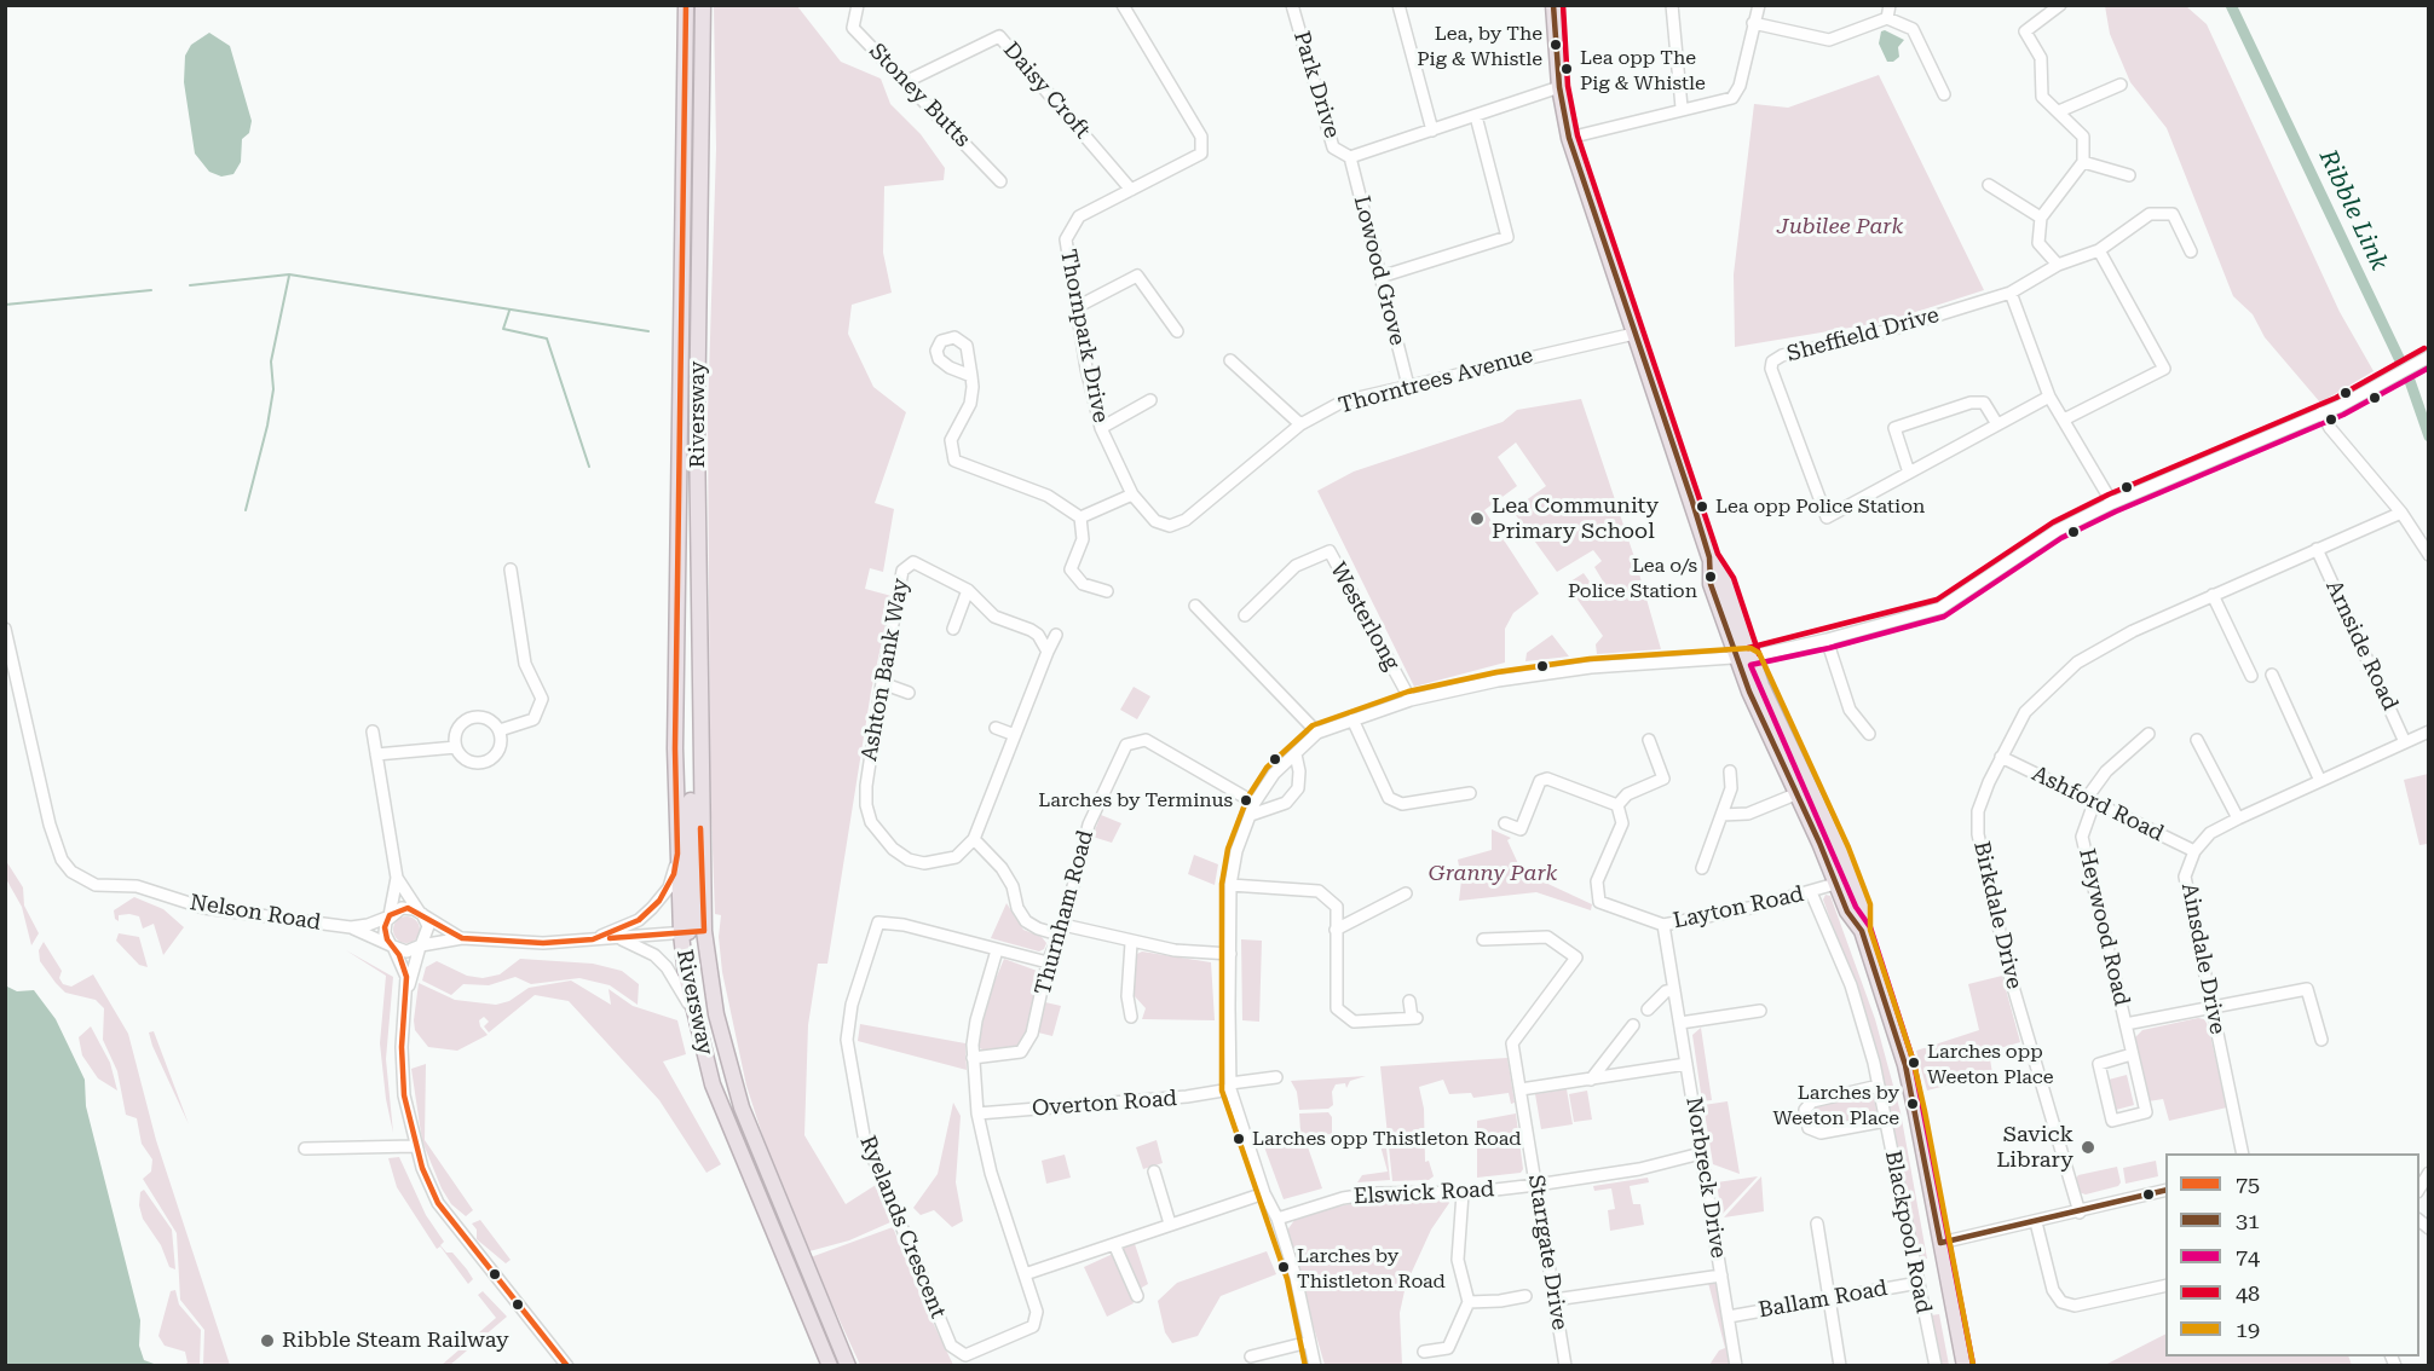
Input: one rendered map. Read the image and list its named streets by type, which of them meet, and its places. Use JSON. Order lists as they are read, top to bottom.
{
  "streets": {
    "highway": ["Riversway", "Blackpool Road"],
    "street": [
      "Park Drive",
      "Daisy Croft",
      "Stoney Butts",
      "Lowood Grove",
      "Sheffield Drive",
      "Thornpark Drive",
      "Thorntrees Avenue",
      "Westerlong",
      "Arnside Road",
      "Ashton Bank Way",
      "Ashford Road",
      "Layton Road",
      "Nelson Road",
      "Thurnham Road",
      "Birkdale Drive",
      "Heywood Road",
      "Ainsdale Drive",
      "Overton Road",
      "Norbreck Drive",
      "Elswick Road",
      "Ryelands Crescent",
      "Starrgate Drive",
      "Ballam Road"
    ]
  },
  "crossings": [
    ["Park Drive", "Lowood Grove"],
    ["Daisy Croft", "Stoney Butts"],
    ["Daisy Croft", "Thornpark Drive"],
    ["Lowood Grove", "Thorntrees Avenue"],
    ["Thornpark Drive", "Thorntrees Avenue"],
    ["Thorntrees Avenue", "Blackpool Road"],
    ["Arnside Road", "Birkdale Drive"],
    ["Arnside Road", "Ainsdale Drive"],
    ["Ashford Road", "Birkdale Drive"],
    ["Ashford Road", "Heywood Road"],
    ["Ashford Road", "Ainsdale Drive"],
    ["Layton Road", "Norbreck Drive"],
    ["Layton Road", "Blackpool Road"],
    ["Thurnham Road", "Ryelands Crescent"],
    ["Norbreck Drive", "Elswick Road"],
    ["Norbreck Drive", "Ballam Road"],
    ["Elswick Road", "Starrgate Drive"],
    ["Blackpool Road", "Ballam Road"]
  ],
  "water": ["Ribble Link"],
  "parks": ["Jubilee Park", "Granny Park"],
  "places": [
    "Lea, by The Pig & Whistle",
    "Lea opp The Pig & Whistle",
    "Lea opp Police Station",
    "Lea Community Primary School",
    "Lea o/s Police Station",
    "Larches by Terminus",
    "Larches opp Weeton Place",
    "Larches by Weeton Place",
    "Larches opp Thistleton Road",
    "Savick Library",
    "Larches by Thistleton Road",
    "Ribble Steam Railway"
  ],
  "lines": [
    "transit line 75",
    "transit line 31",
    "transit line 48",
    "transit line 74",
    "transit line 19"
  ],
  "legend": [
    "75",
    "31",
    "74",
    "48",
    "19"
  ]
}
